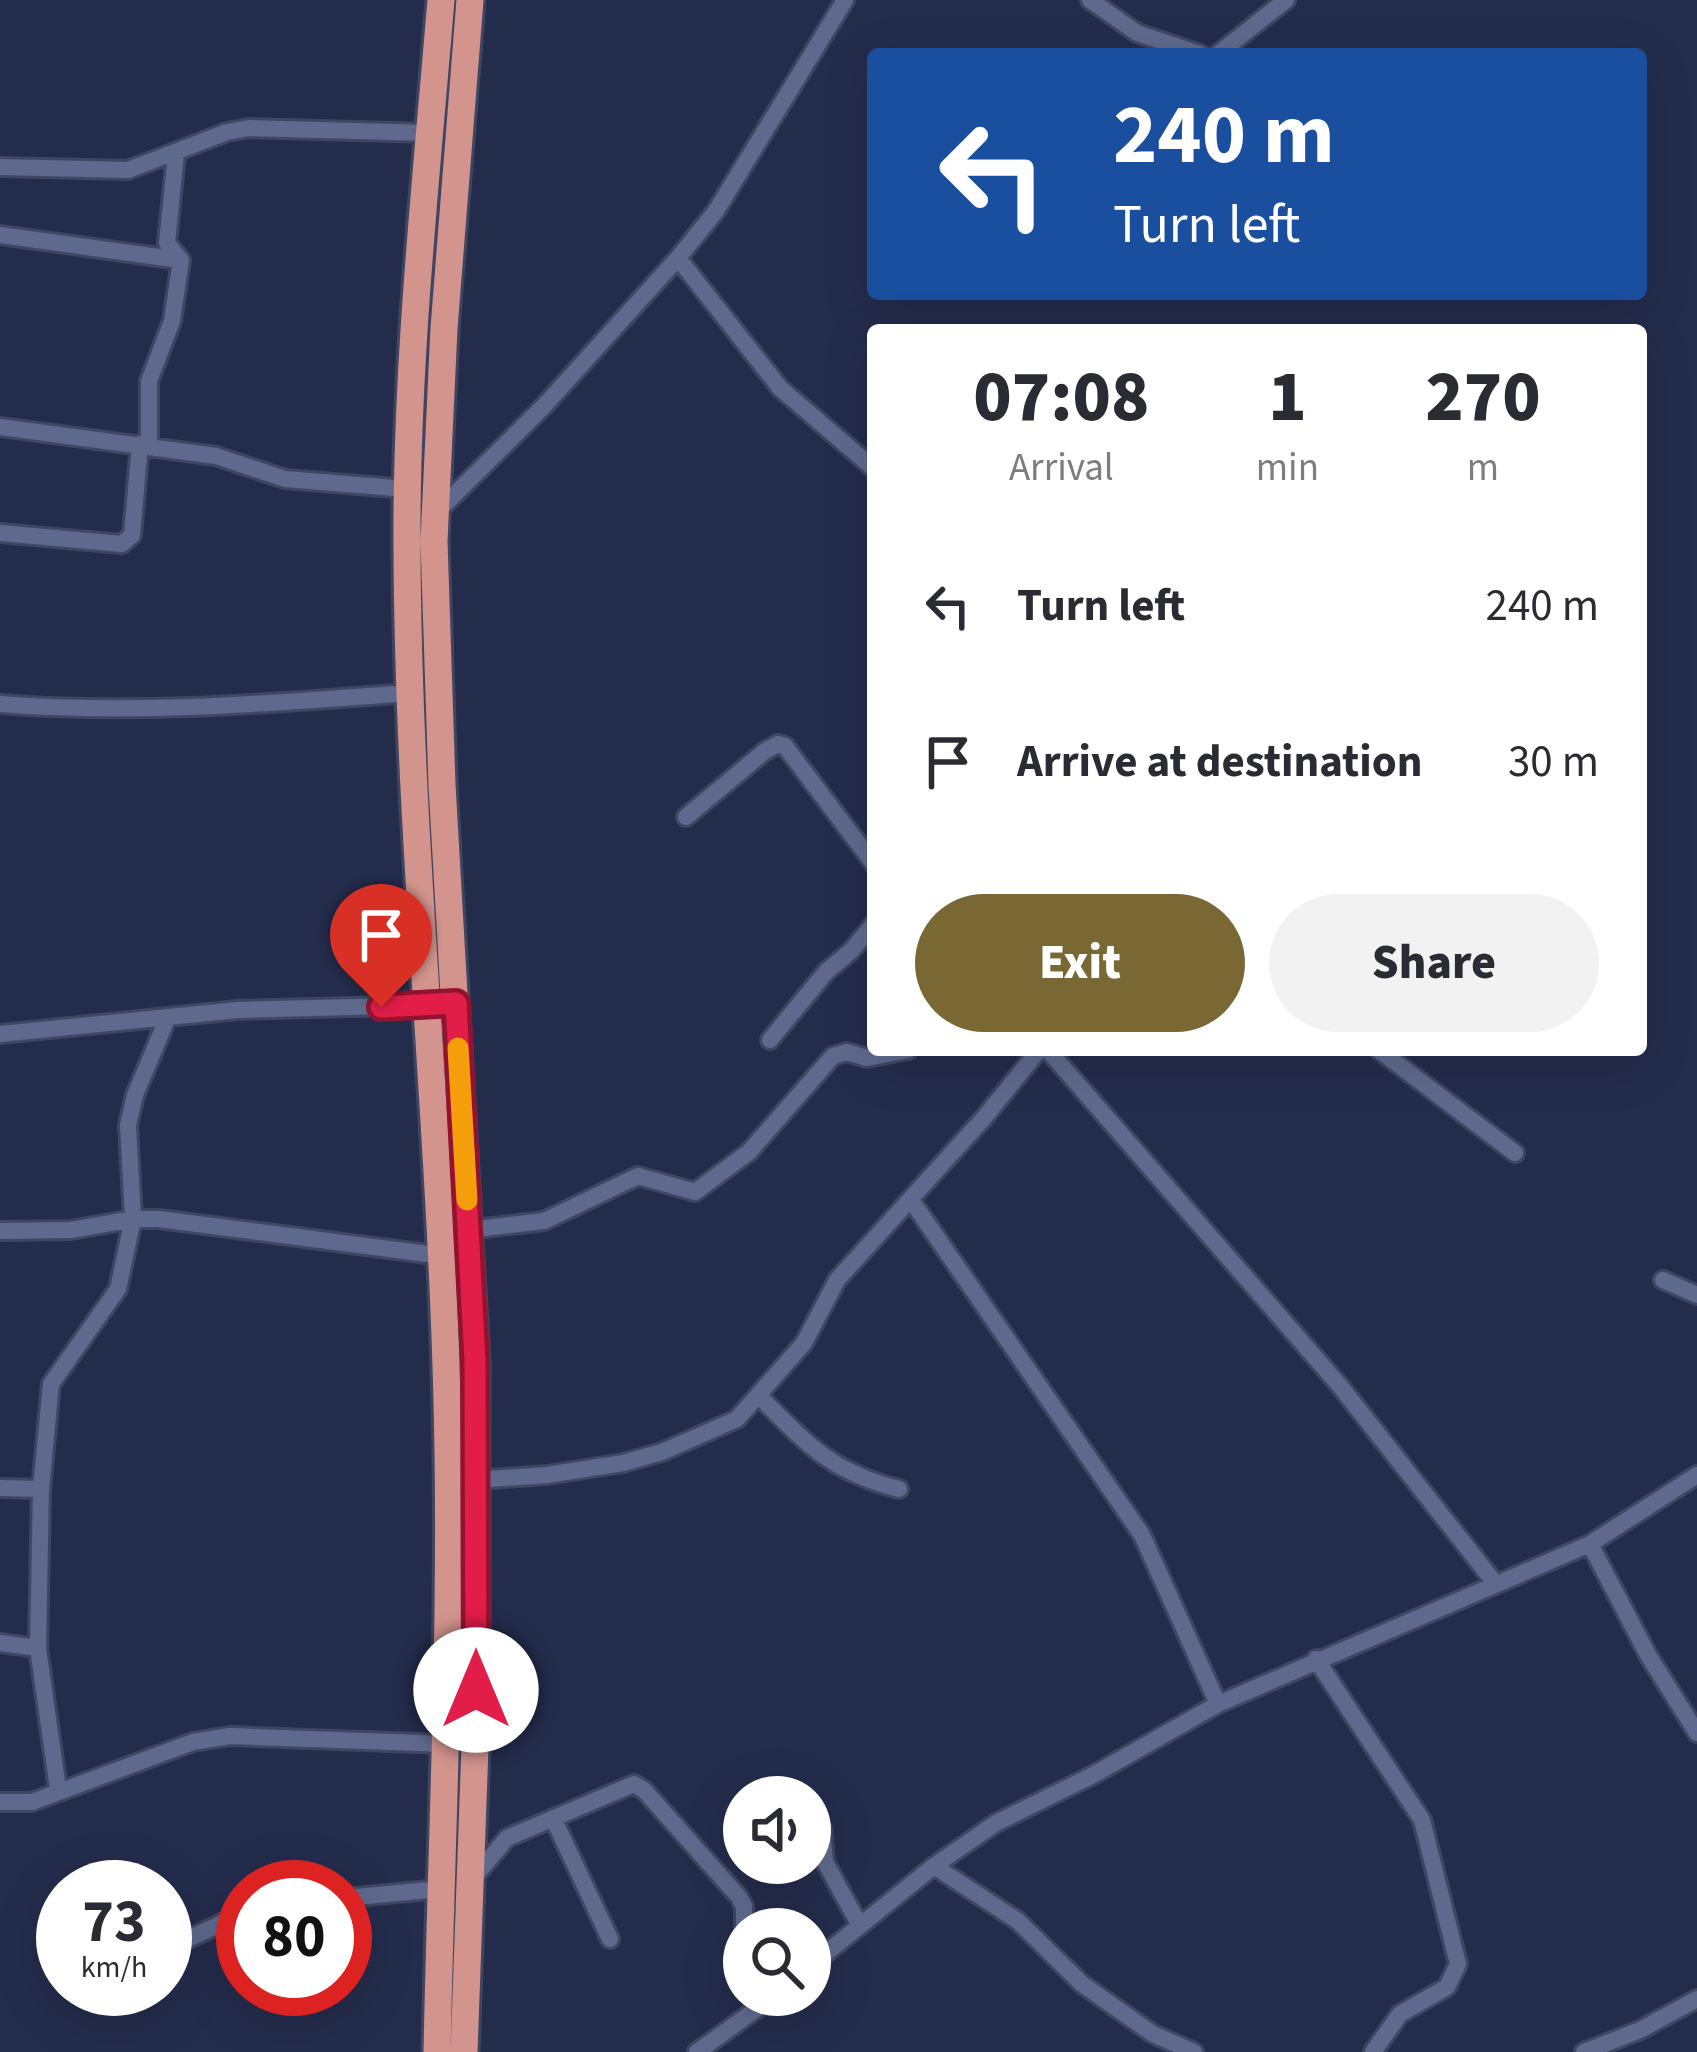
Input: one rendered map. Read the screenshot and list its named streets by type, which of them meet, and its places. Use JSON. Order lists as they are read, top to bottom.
{
  "page": {
    "turn": ["240 m", "Turn left"],
    "eta": [
      "07:08",
      "Arrival",
      "1",
      "min",
      "270",
      "m"
    ],
    "list": [
      {
        "name": "Turn left",
        "value": "240 m"
      },
      {
        "name": "Arrive at destination",
        "value": "30 m"
      }
    ],
    "buttons": ["Exit", "Share"],
    "speed": "73 km/h",
    "limit": "80"
  }
}
